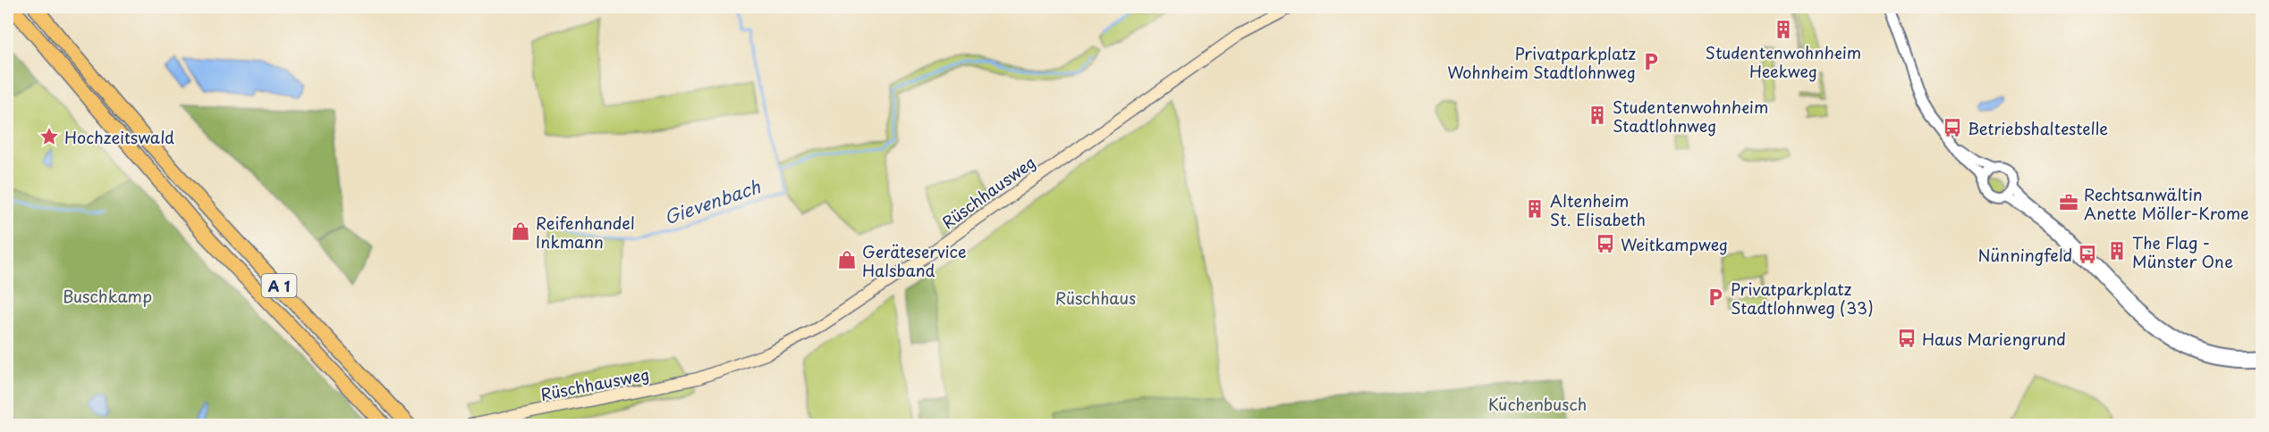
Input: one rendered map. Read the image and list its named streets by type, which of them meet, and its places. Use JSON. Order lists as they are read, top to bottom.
{
  "streets": {
    "highway": ["A 1"],
    "main road": ["Rüschhausweg"]
  },
  "water": ["Gievenbach"],
  "parks": ["Buschkamp", "Rüschhaus", "Küchenbusch"],
  "places": {
    "building": [
      "Studentenwohnheim Heekweg",
      "Studentenwohnheim Stadtlohnweg",
      "Altenheim St. Elisabeth",
      "The Flag - Münster One"
    ],
    "parking": ["Privatparkplatz Wohnheim Stadtlohnweg", "Privatparkplatz Stadtlohnweg (33)"],
    "bus stop": [
      "Betriebshaltestelle",
      "Weitkampweg",
      "Nünningfeld",
      "Haus Mariengrund"
    ],
    "place": ["Hochzeitswald"],
    "office": ["Rechtsanwältin Anette Möller-Krome"],
    "shop": ["Reifenhandel Inkmann", "Geräteservice Halsband"]
  }
}
